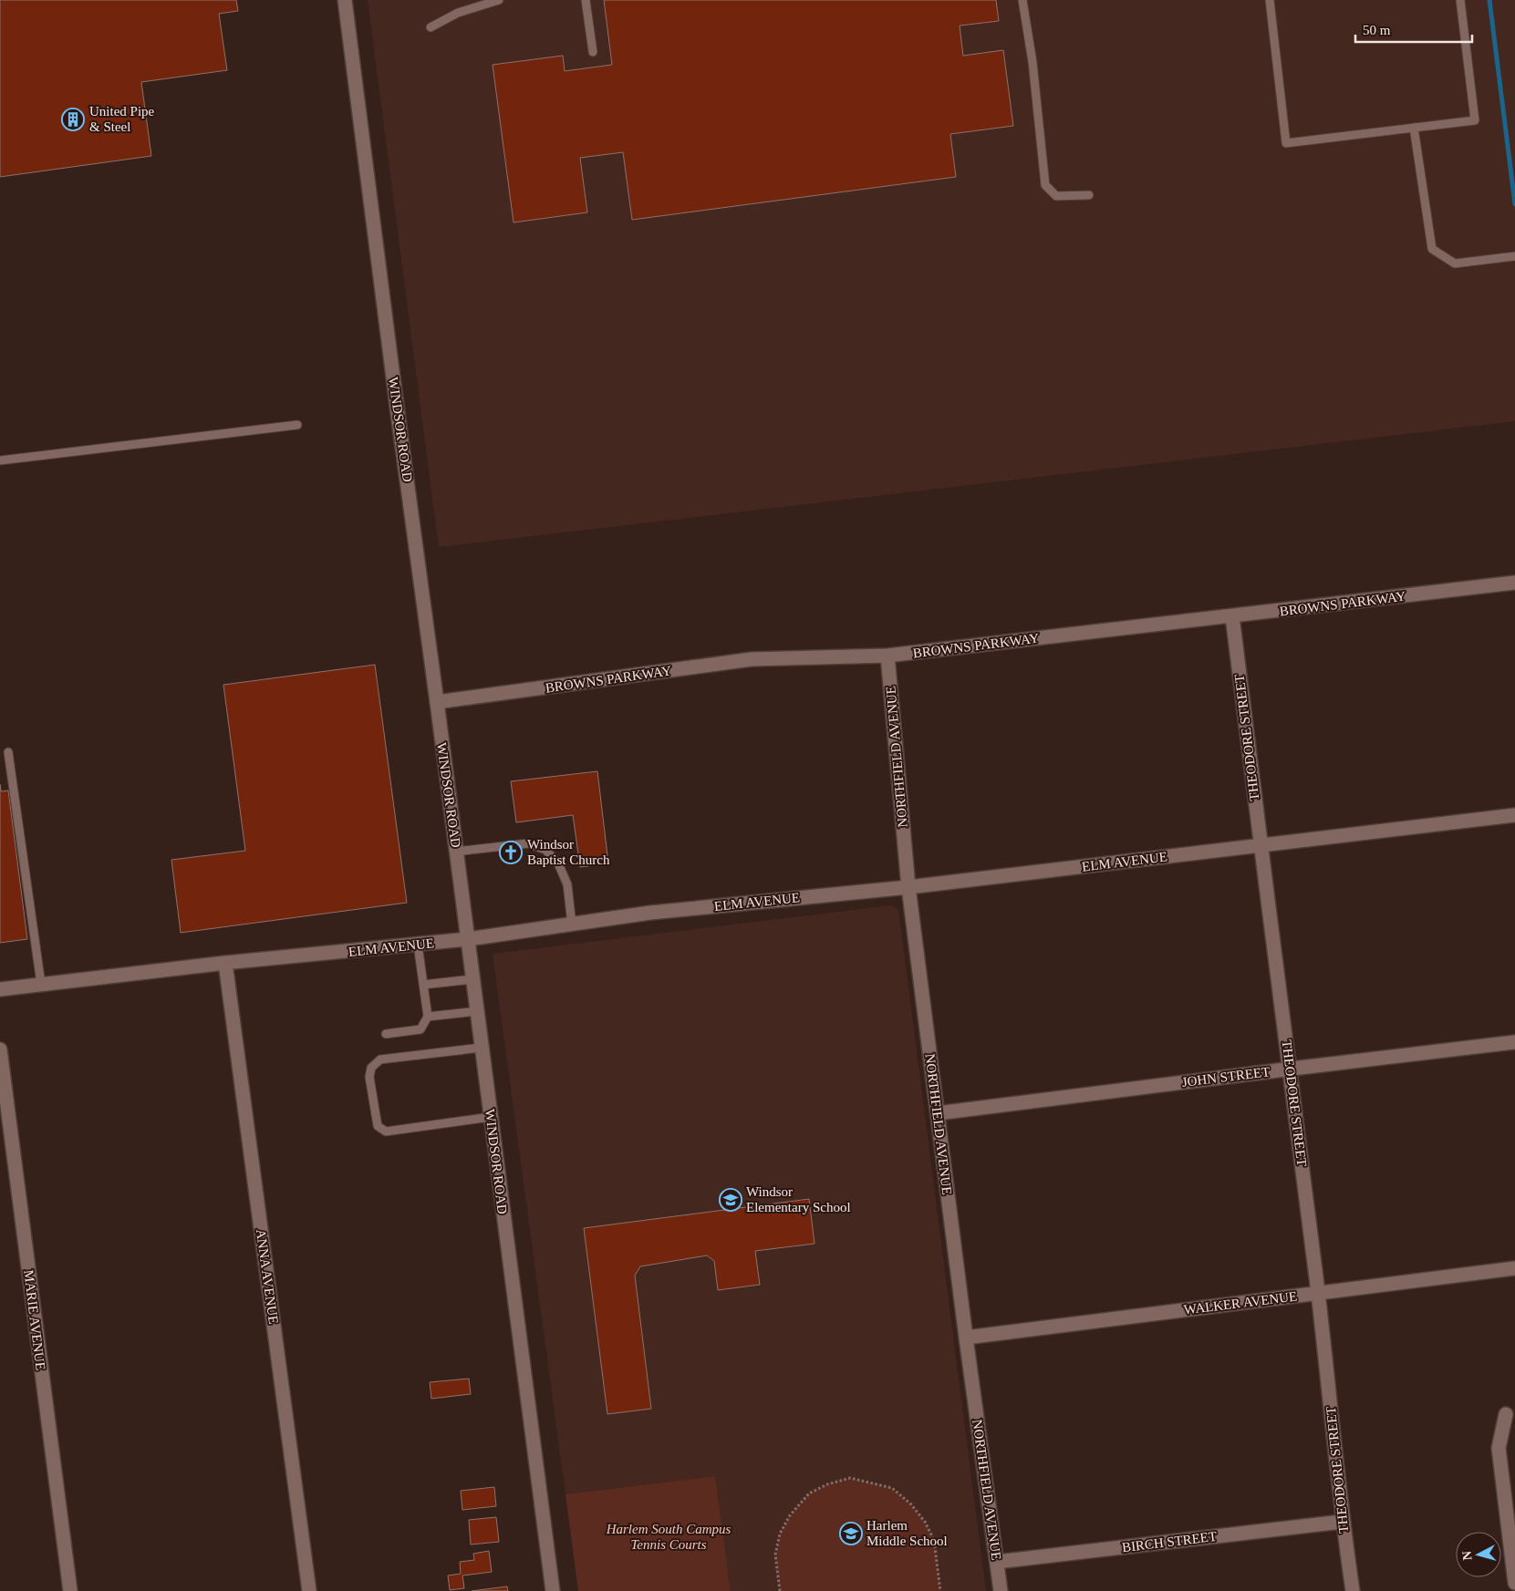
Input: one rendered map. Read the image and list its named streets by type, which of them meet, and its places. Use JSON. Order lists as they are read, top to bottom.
{
  "streets": {
    "street": [
      "WINDSOR ROAD",
      "BROWNS PARKWAY",
      "THEODORE STREET",
      "NORTHFIELD AVENUE",
      "ELM AVENUE",
      "JOHN STREET",
      "ANNA AVENUE",
      "WALKER AVENUE",
      "MARIE AVENUE",
      "BIRCH STREET"
    ]
  },
  "crossings": [
    ["WINDSOR ROAD", "BROWNS PARKWAY"],
    ["WINDSOR ROAD", "ELM AVENUE"],
    ["BROWNS PARKWAY", "THEODORE STREET"],
    ["BROWNS PARKWAY", "NORTHFIELD AVENUE"],
    ["THEODORE STREET", "ELM AVENUE"],
    ["THEODORE STREET", "JOHN STREET"],
    ["THEODORE STREET", "WALKER AVENUE"],
    ["THEODORE STREET", "BIRCH STREET"],
    ["NORTHFIELD AVENUE", "ELM AVENUE"],
    ["NORTHFIELD AVENUE", "JOHN STREET"],
    ["NORTHFIELD AVENUE", "WALKER AVENUE"],
    ["NORTHFIELD AVENUE", "BIRCH STREET"],
    ["ELM AVENUE", "ANNA AVENUE"]
  ],
  "parks": ["Harlem South Campus Tennis Courts"],
  "places": {
    "building": ["United Pipe & Steel"],
    "church": ["Windsor Baptist Church"],
    "school or university": ["Windsor Elementary School", "Harlem Middle School"]
  },
  "scale_bar": "50 m",
  "north": "left"
}
